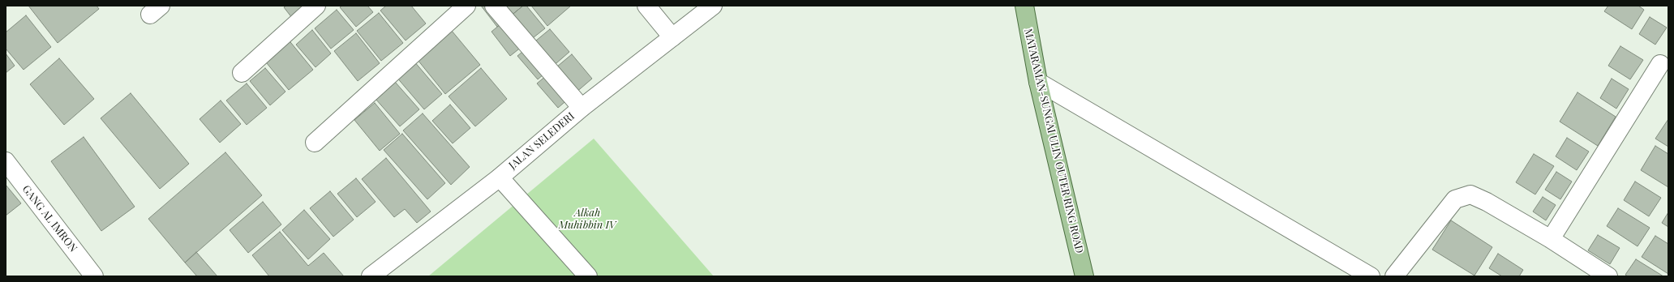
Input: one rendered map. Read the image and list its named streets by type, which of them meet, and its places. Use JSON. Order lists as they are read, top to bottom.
{
  "streets": {
    "main road": ["MATARAMAN-SUNGAI ULIN OUTER RING ROAD"],
    "street": ["JALAN SELEDERI", "GANG AL IMRON"]
  },
  "parks": ["Alkah Muhibbin IV"]
}
